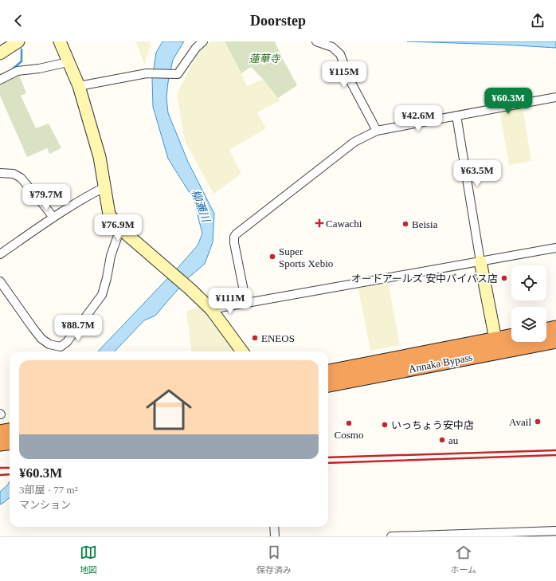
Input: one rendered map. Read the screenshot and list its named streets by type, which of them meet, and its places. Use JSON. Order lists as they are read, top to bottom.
{
  "streets": {
    "highway": ["Annaka Bypass"]
  },
  "water": ["柳瀬川"],
  "parks": ["蓮華寺"],
  "places": {
    "health": ["Cawachi"],
    "other": [
      "Beisia",
      "Super Sports Xebio",
      "オートアールズ 安中バイパス店",
      "ENEOS",
      "Avail",
      "Cosmo",
      "いっちょう安中店",
      "au"
    ]
  },
  "page": {
    "header": "Doorstep",
    "price": [
      "¥115M",
      "¥60.3M",
      "¥42.6M",
      "¥63.5M",
      "¥79.7M",
      "¥76.9M",
      "¥111M",
      "¥88.7M"
    ],
    "list": [
      {
        "name": "¥60.3M",
        "note": "3部屋 · 77 m² · マンション"
      }
    ],
    "tabs": ["地図", "保存済み", "ホーム"]
  }
}
